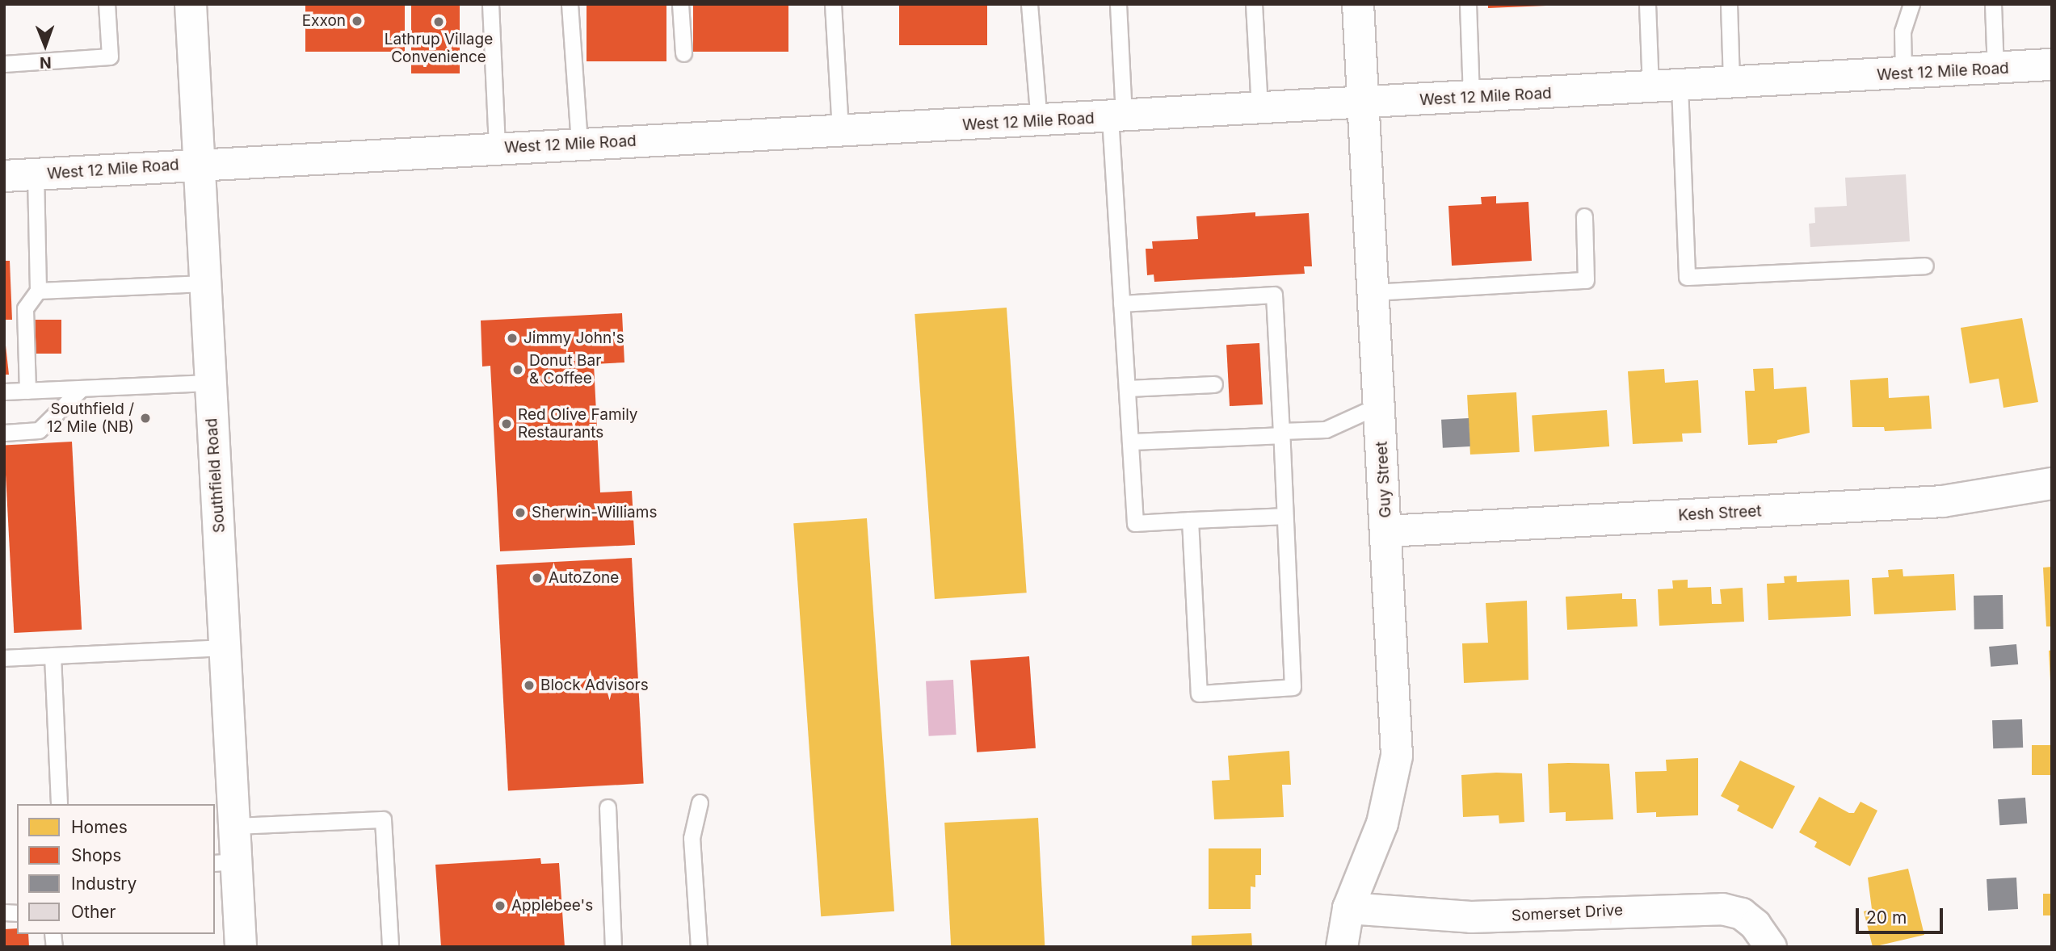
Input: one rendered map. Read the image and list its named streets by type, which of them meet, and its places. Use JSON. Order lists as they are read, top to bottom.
{
  "streets": {
    "main road": [
      "West 12 Mile Road",
      "Southfield Road",
      "Guy Street",
      "Kesh Street",
      "Somerset Drive"
    ]
  },
  "crossings": [
    ["West 12 Mile Road", "Southfield Road"],
    ["West 12 Mile Road", "Guy Street"],
    ["Guy Street", "Kesh Street"],
    ["Guy Street", "Somerset Drive"]
  ],
  "places": [
    "Exxon",
    "Lathrup Village Convenience",
    "Jimmy John's",
    "Donut Bar & Coffee",
    "Southfield / 12 Mile (NB)",
    "Red Olive Family Restaurants",
    "Sherwin-Williams",
    "AutoZone",
    "Block Advisors",
    "Applebee's"
  ],
  "legend": [
    "Homes",
    "Shops",
    "Industry",
    "Other"
  ],
  "scale_bar": "20 m",
  "north": "bottom"
}
